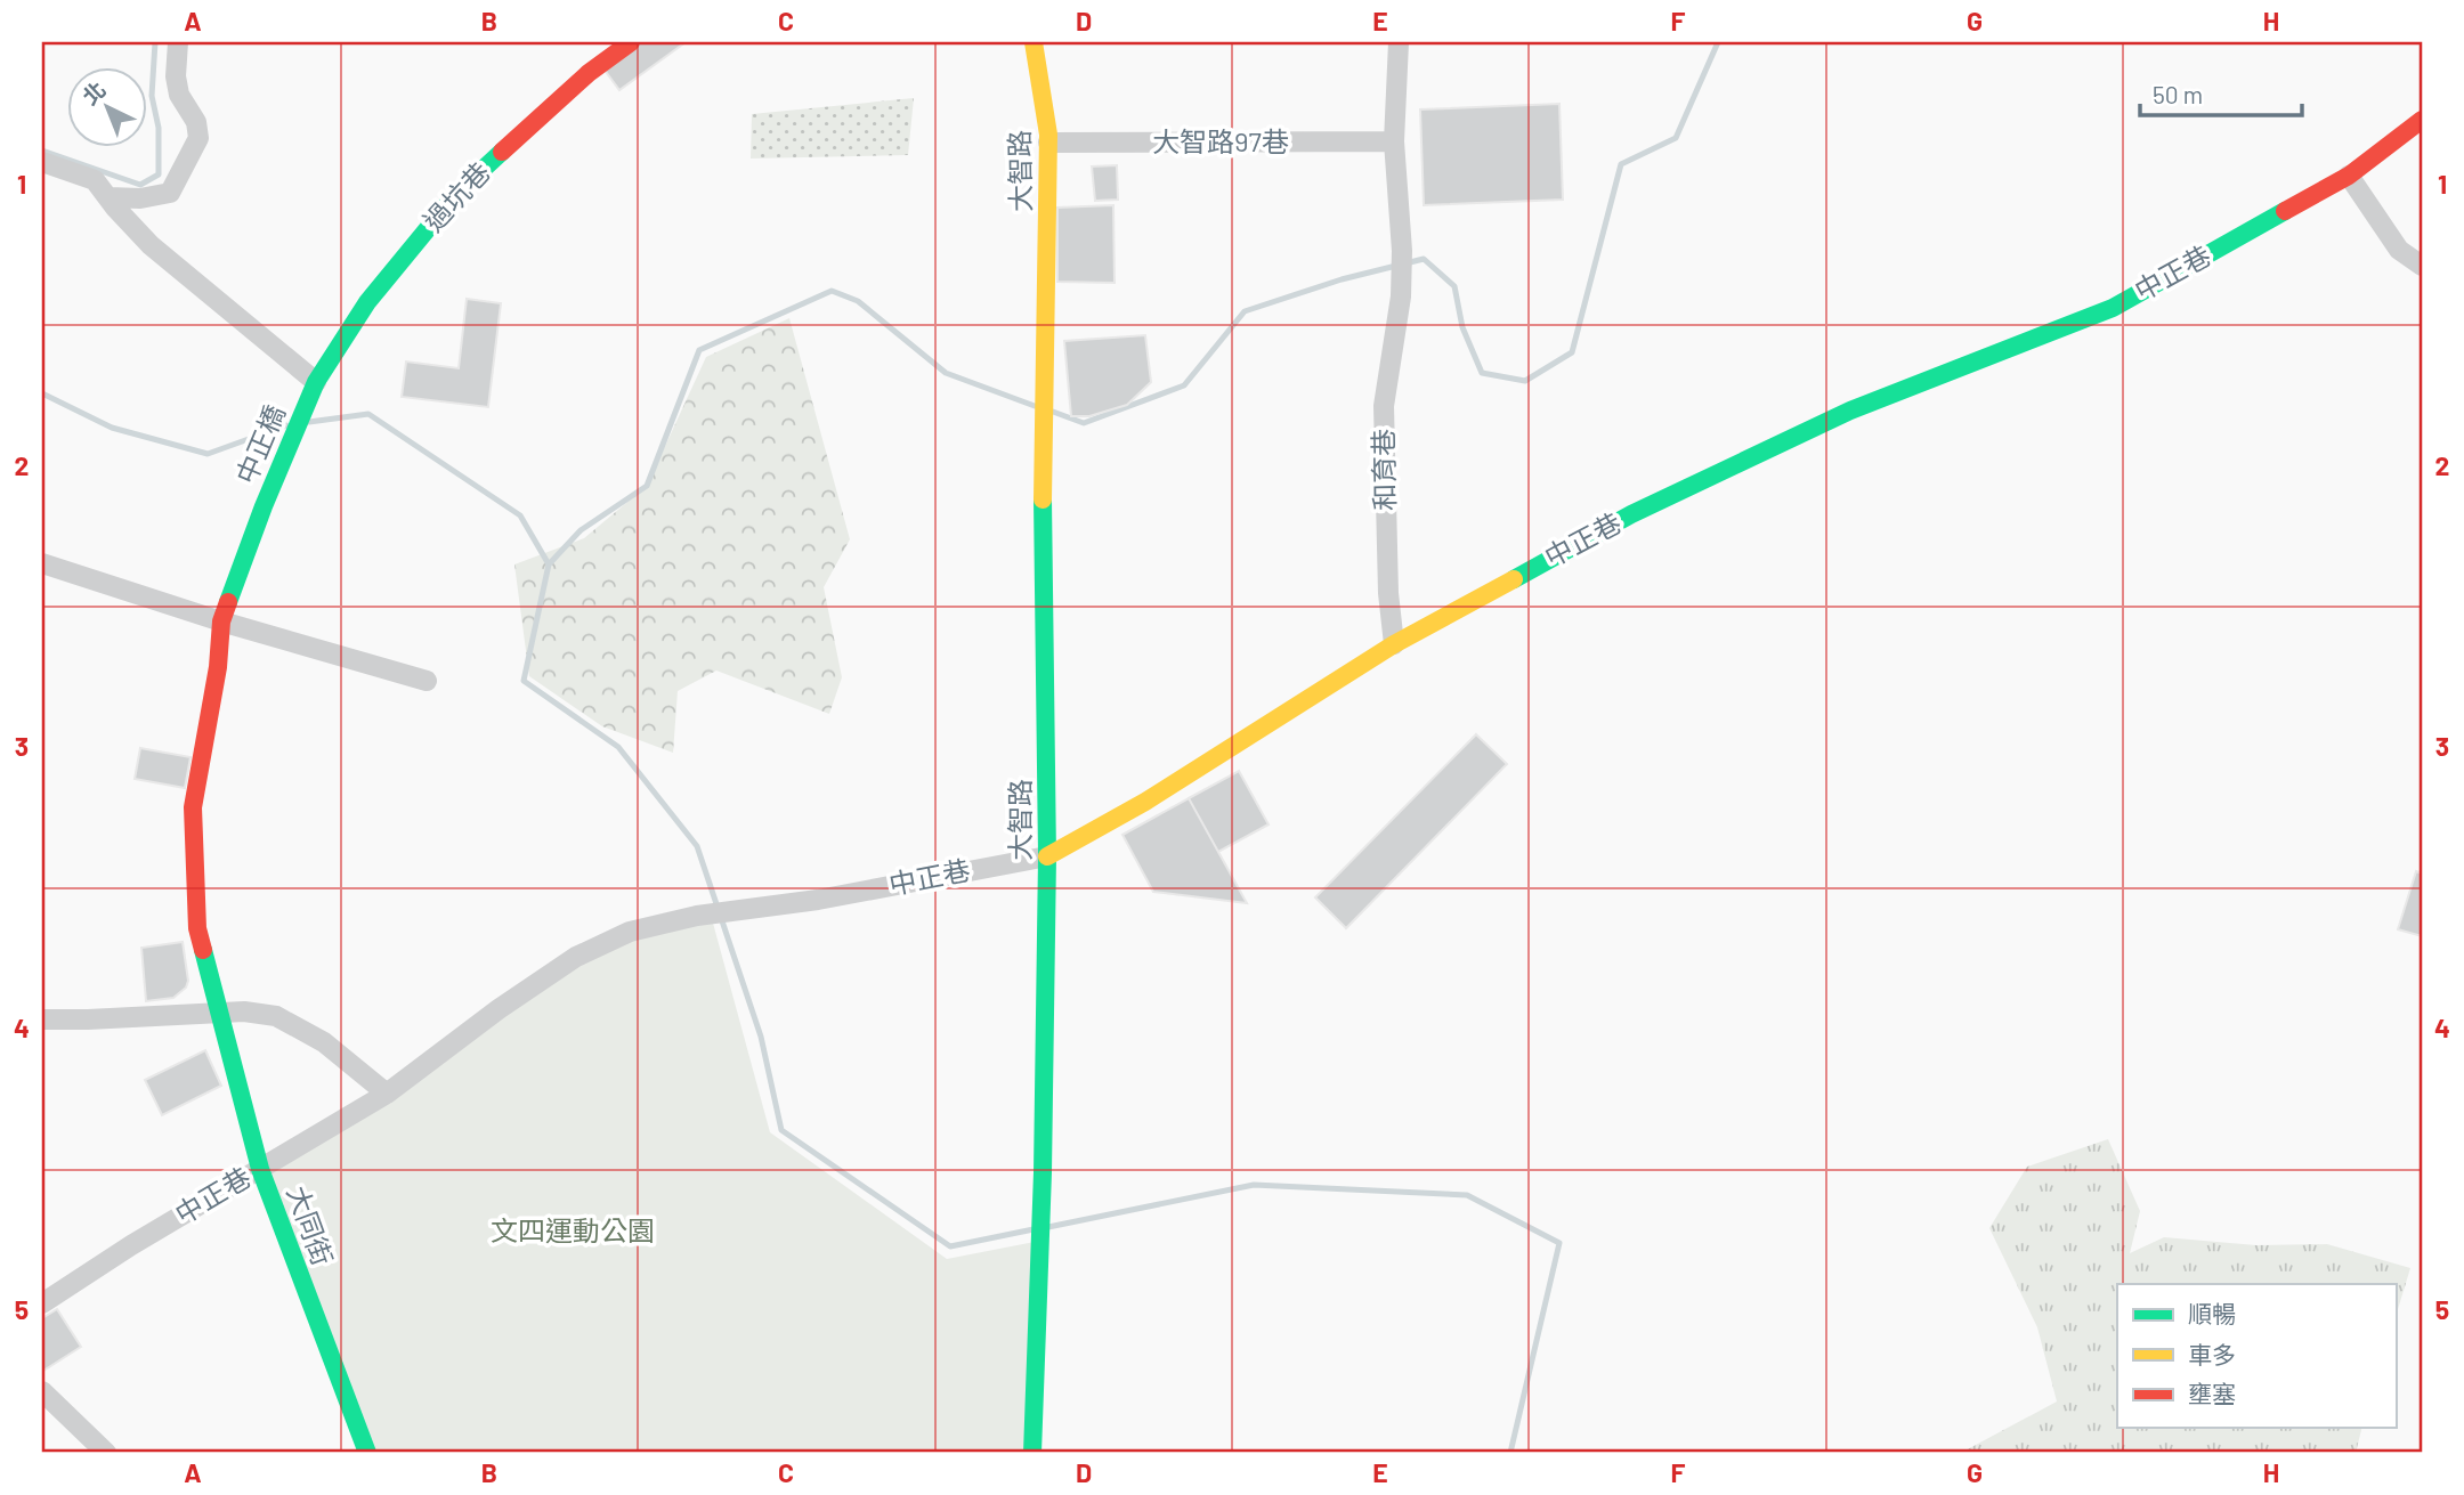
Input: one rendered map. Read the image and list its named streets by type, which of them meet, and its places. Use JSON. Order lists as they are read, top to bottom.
{
  "streets": {
    "street": [
      "大智路97巷",
      "大智路",
      "過坑巷",
      "中正巷",
      "中正橋",
      "和育巷",
      "大同街"
    ]
  },
  "crossings": [
    ["大智路97巷", "大智路"],
    ["大智路97巷", "和育巷"],
    ["大智路", "中正巷"],
    ["過坑巷", "中正橋"],
    ["中正巷", "和育巷"],
    ["中正巷", "大同街"]
  ],
  "parks": ["文四運動公園"],
  "legend": ["順暢", "車多", "壅塞"],
  "scale_bar": "50 m",
  "north": "top left",
  "grid": {
    "columns": [
      "A",
      "B",
      "C",
      "D",
      "E",
      "F",
      "G",
      "H"
    ],
    "rows": [
      "1",
      "2",
      "3",
      "4",
      "5"
    ]
  }
}
